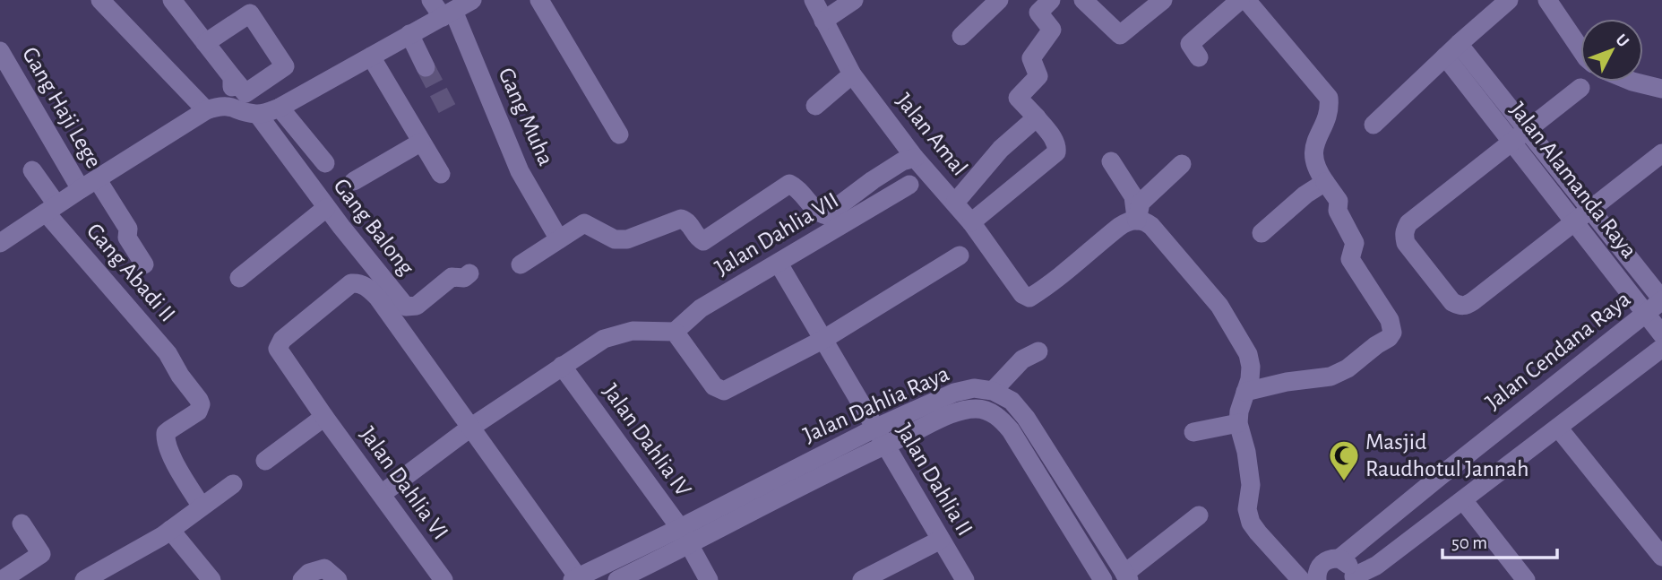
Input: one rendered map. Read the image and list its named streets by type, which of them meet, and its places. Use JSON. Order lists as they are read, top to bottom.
{
  "streets": {
    "street": [
      "Gang Haji Lege",
      "Gang Muha",
      "Jalan Amal",
      "Jalan Alamanda Raya",
      "Gang Balong",
      "Jalan Dahlia VII",
      "Gang Abadi II",
      "Jalan Cendana Raya",
      "Jalan Dahlia Raya",
      "Jalan Dahlia IV",
      "Jalan Dahlia II",
      "Jalan Dahlia VI"
    ]
  },
  "crossings": [
    ["Jalan Alamanda Raya", "Jalan Cendana Raya"],
    ["Jalan Dahlia VII", "Jalan Dahlia II"],
    ["Jalan Dahlia Raya", "Jalan Dahlia IV"],
    ["Jalan Dahlia Raya", "Jalan Dahlia II"]
  ],
  "places": {
    "mosque": ["Masjid Raudhotul Jannah"]
  },
  "scale_bar": "50 m",
  "north": "top right"
}
